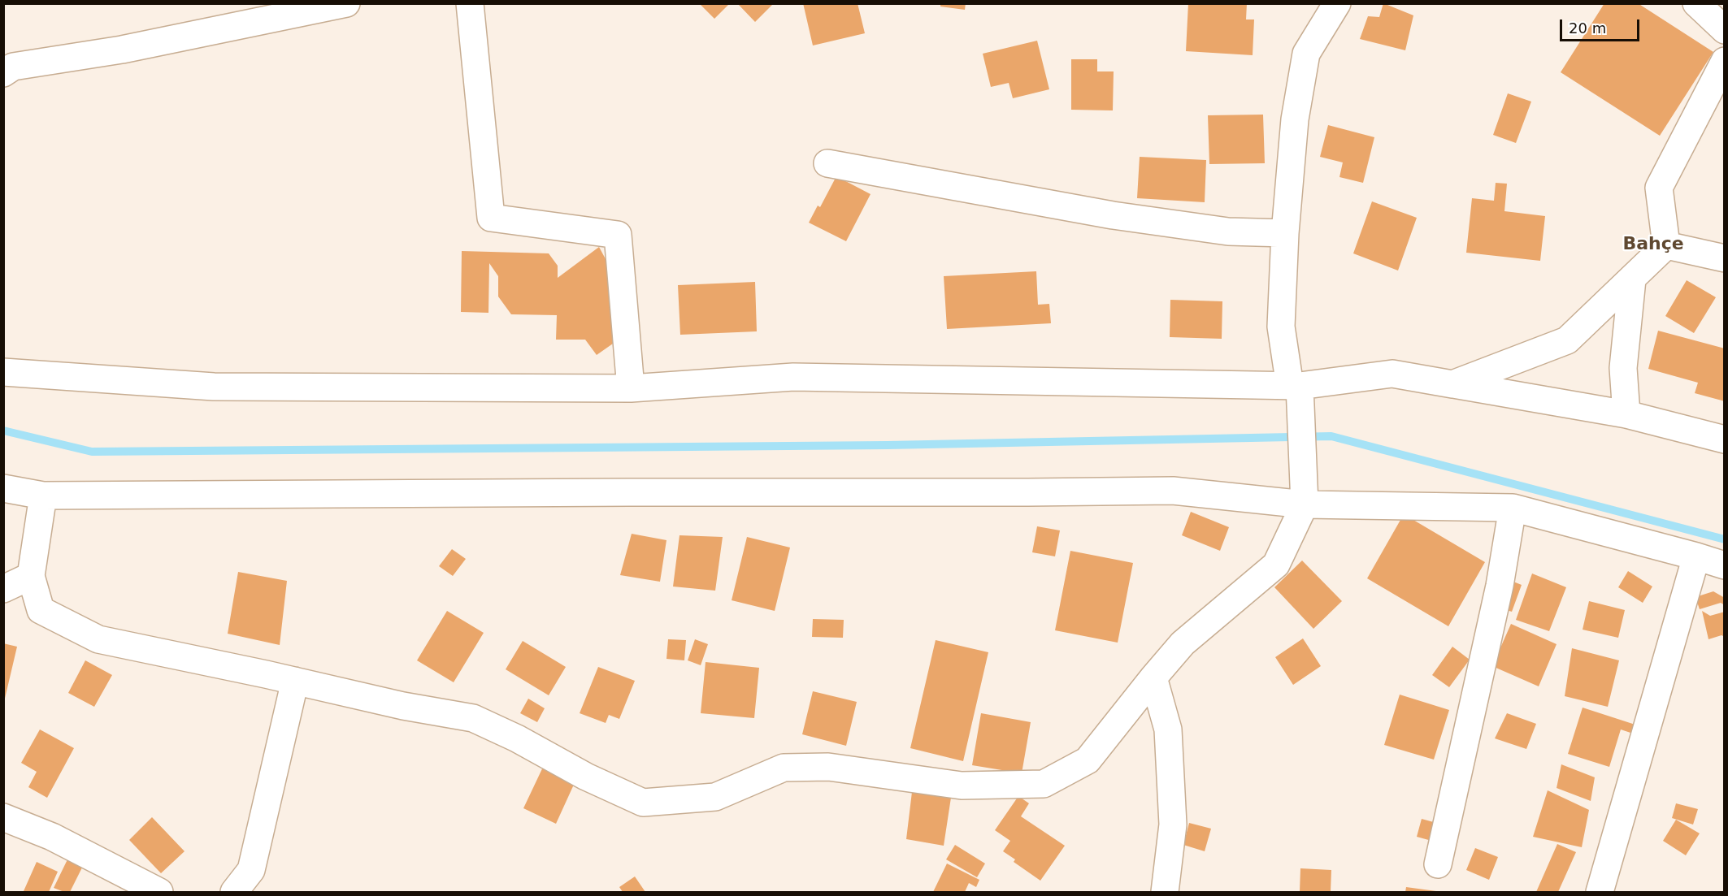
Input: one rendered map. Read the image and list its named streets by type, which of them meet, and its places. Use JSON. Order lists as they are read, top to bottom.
{
  "districts": ["Bahçe"],
  "scale_bar": "20 m"
}
